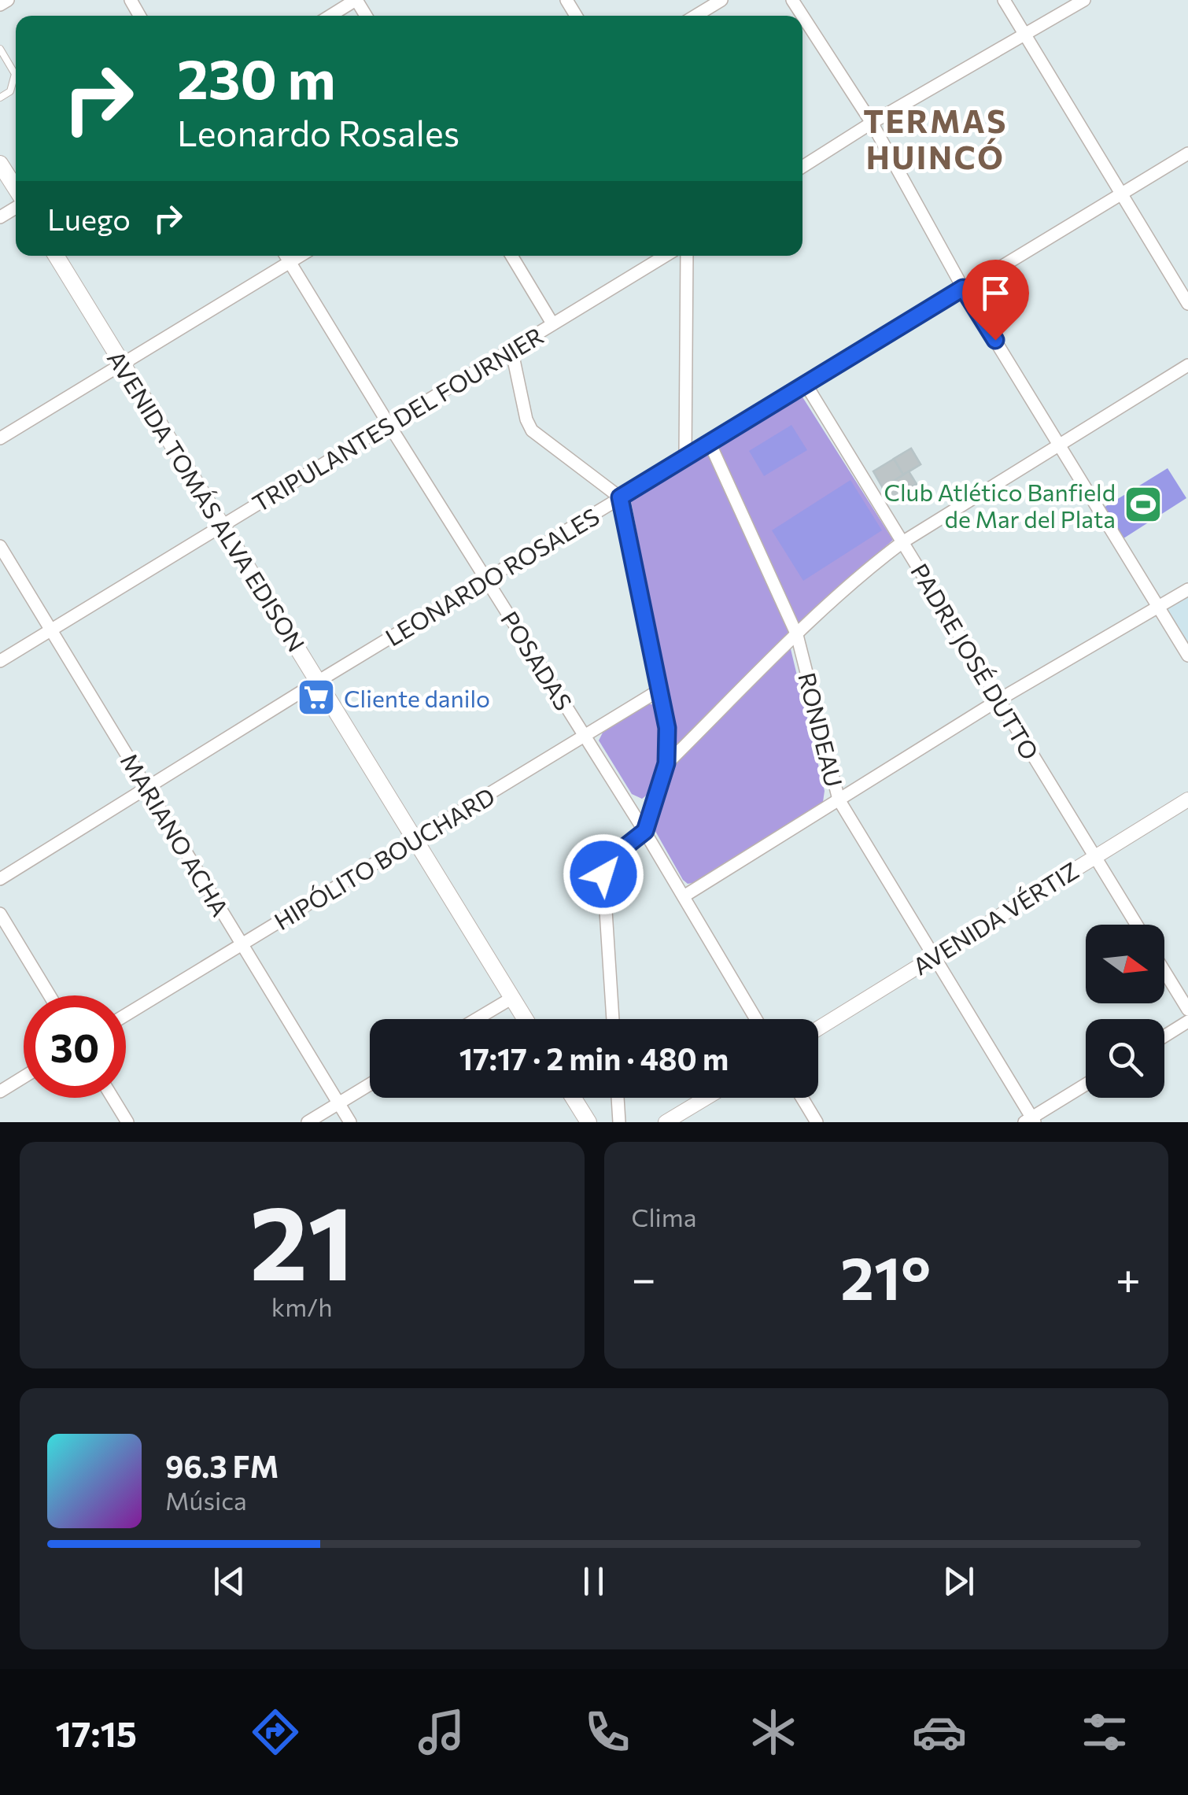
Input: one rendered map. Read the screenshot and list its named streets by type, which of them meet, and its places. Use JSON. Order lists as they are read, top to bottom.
{
  "streets": {
    "main road": ["AVENIDA TOMÁS ALVA EDISON"],
    "street": [
      "TRIPULANTES DEL FOURNIER",
      "LEONARDO ROSALES",
      "POSADAS",
      "PADRE JOSÉ DUTTO",
      "RONDEAU",
      "MARIANO ACHA",
      "HIPÓLITO BOUCHARD",
      "AVENIDA VÉRTIZ"
    ]
  },
  "crossings": [
    ["TRIPULANTES DEL FOURNIER", "AVENIDA TOMÁS ALVA EDISON"],
    ["TRIPULANTES DEL FOURNIER", "POSADAS"],
    ["TRIPULANTES DEL FOURNIER", "MARIANO ACHA"],
    ["AVENIDA TOMÁS ALVA EDISON", "LEONARDO ROSALES"],
    ["AVENIDA TOMÁS ALVA EDISON", "HIPÓLITO BOUCHARD"],
    ["LEONARDO ROSALES", "POSADAS"],
    ["LEONARDO ROSALES", "PADRE JOSÉ DUTTO"],
    ["LEONARDO ROSALES", "RONDEAU"],
    ["LEONARDO ROSALES", "MARIANO ACHA"],
    ["POSADAS", "HIPÓLITO BOUCHARD"],
    ["PADRE JOSÉ DUTTO", "AVENIDA VÉRTIZ"],
    ["RONDEAU", "AVENIDA VÉRTIZ"],
    ["MARIANO ACHA", "HIPÓLITO BOUCHARD"]
  ],
  "districts": ["TERMAS HUINCÓ"],
  "places": {
    "sports": ["Club Atlético Banfield de Mar del Plata"],
    "supermarket": ["Cliente danilo"]
  },
  "north": "right",
  "page": {
    "turn": ["230 m", "Leonardo Rosales"],
    "then": "Luego",
    "limit": "30",
    "trip": "17:17 · 2 min · 480 m",
    "tile": [
      ["21", "km/h"],
      "Clima"
    ],
    "heat": ["−", "21°", "+"],
    "song": ["96.3 FM", "Música"],
    "tabs": "17:15"
  }
}
